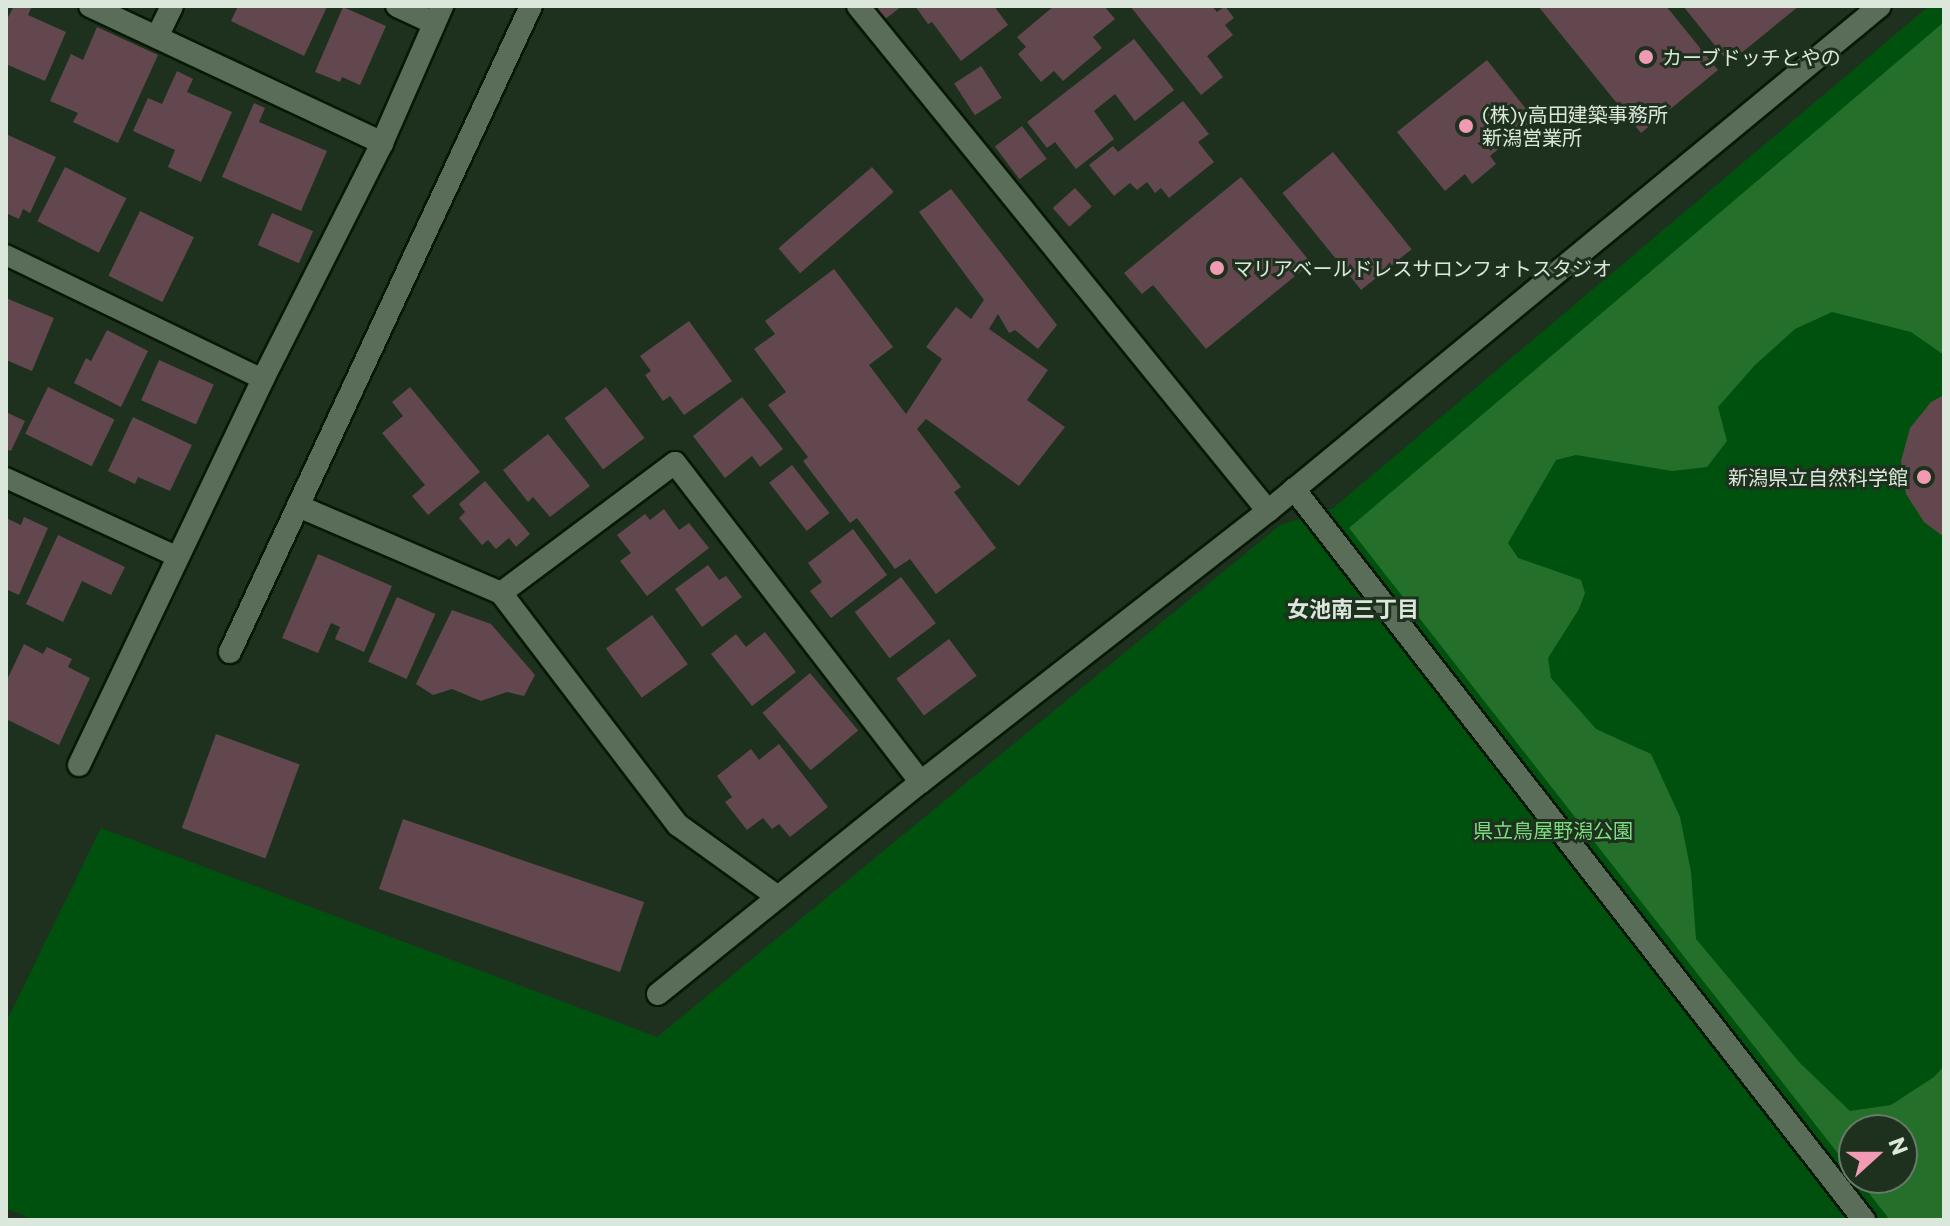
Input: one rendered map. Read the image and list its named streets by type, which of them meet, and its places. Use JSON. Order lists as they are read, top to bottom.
{
  "districts": ["女池南三丁目"],
  "parks": ["県立鳥屋野潟公園"],
  "places": [
    "カーブドッチとやの",
    "(株)y高田建築事務所 新潟営業所",
    "マリアベールドレスサロンフォトスタジオ",
    "新潟県立自然科学館"
  ],
  "north": "right"
}
